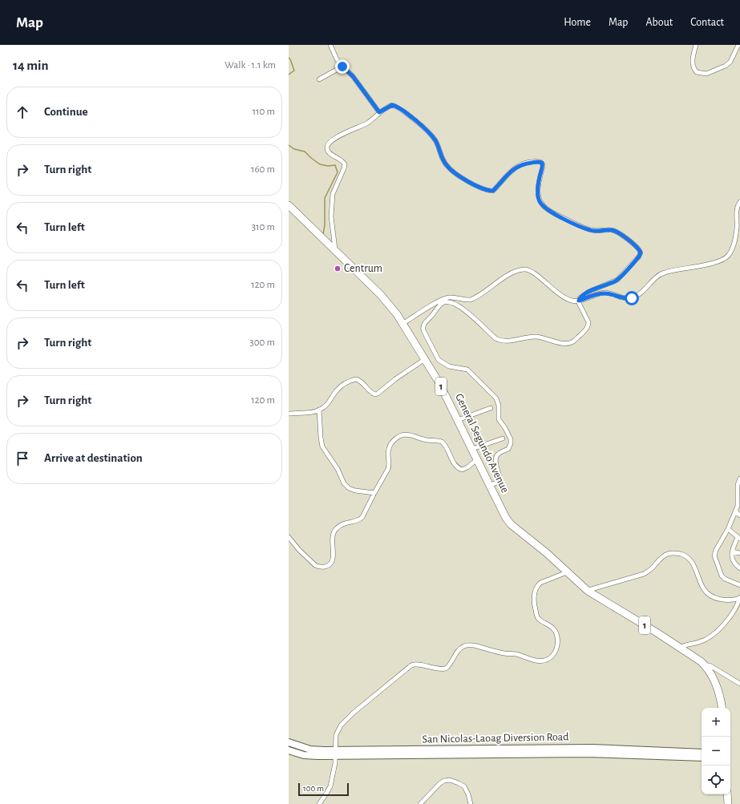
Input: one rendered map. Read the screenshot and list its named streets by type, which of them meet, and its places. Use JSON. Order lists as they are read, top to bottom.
{
  "streets": {
    "highway": ["1", "General Segundo Avenue"],
    "main road": ["San Nicolas-Laoag Diversion Road"]
  },
  "crossings": [
    ["1", "General Segundo Avenue"]
  ],
  "places": ["Centrum"],
  "scale_bar": "100 m",
  "page": {
    "header": "Map",
    "nav": [
      "Home",
      "Map",
      "About",
      "Contact"
    ],
    "heading": ["14 min", "Walk · 1.1 km"],
    "list": [
      ["Continue", "110 m"],
      ["Turn right", "160 m"],
      ["Turn left", "310 m"],
      ["Turn left", "120 m"],
      ["Turn right", "300 m"],
      ["Turn right", "120 m"],
      "Arrive at destination"
    ],
    "map_buttons": ["+", "−"],
    "scale": "100 m"
  }
}
